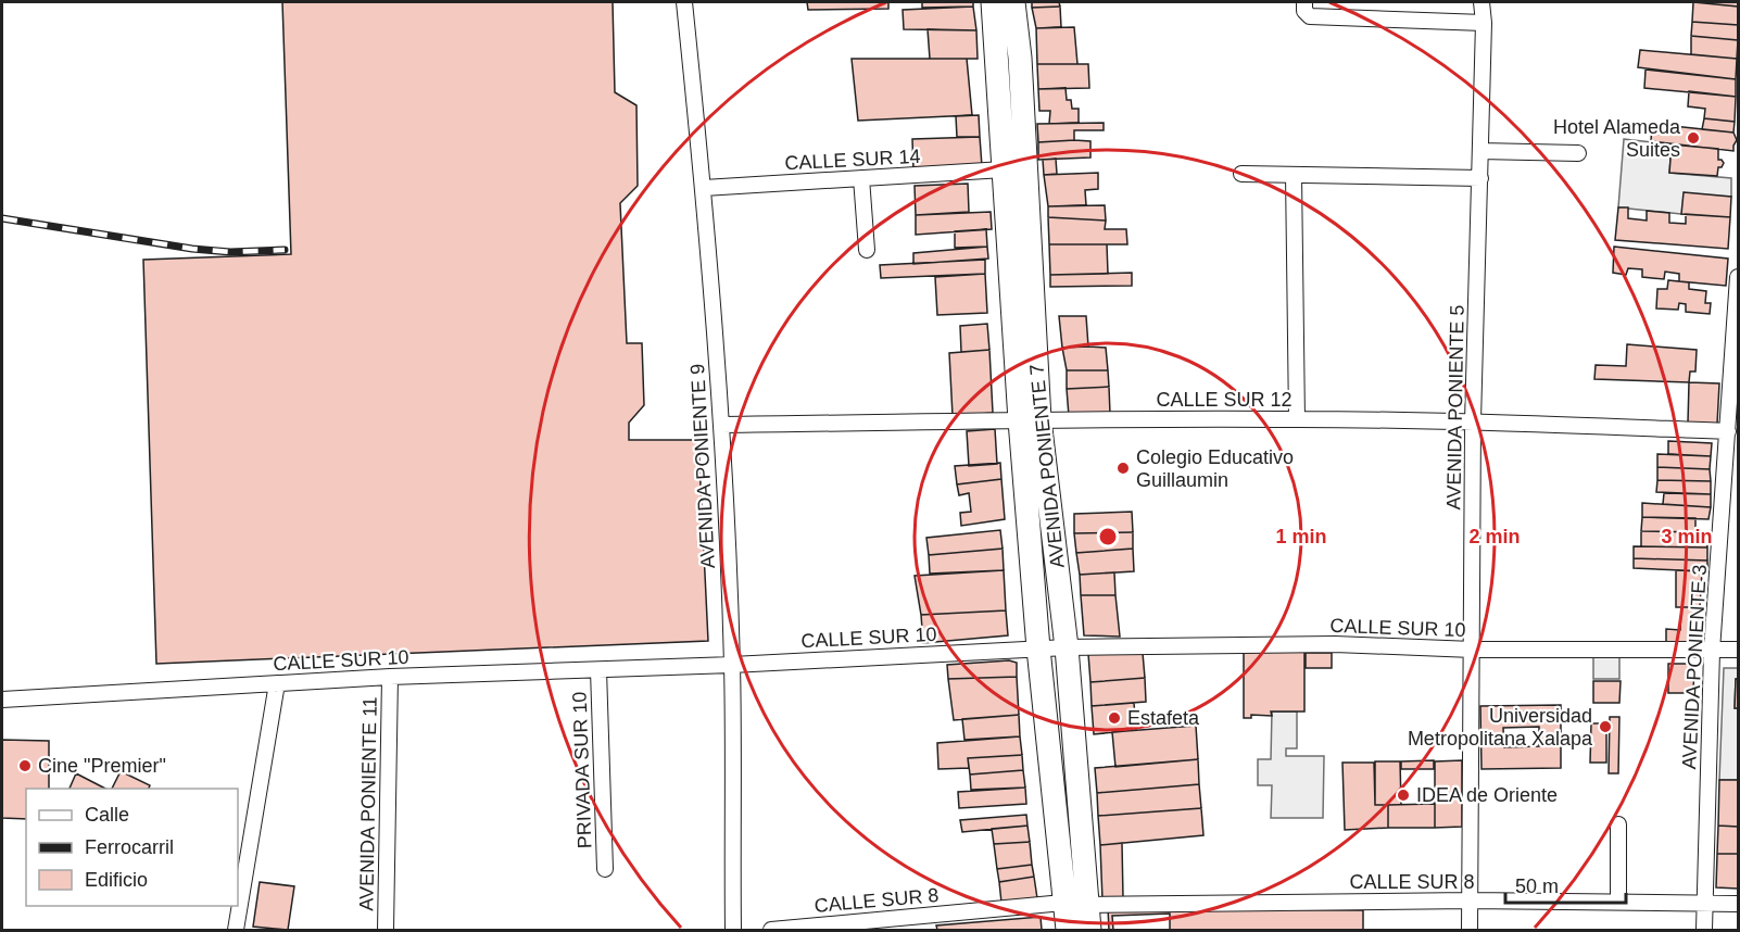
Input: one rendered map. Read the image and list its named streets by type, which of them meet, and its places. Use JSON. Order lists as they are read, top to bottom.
{
  "streets": {
    "main road": ["AVENIDA PONIENTE 7"],
    "street": [
      "CALLE SUR 14",
      "CALLE SUR 12",
      "AVENIDA PONIENTE 5",
      "AVENIDA PONIENTE 9",
      "CALLE SUR 10",
      "AVENIDA PONIENTE 3",
      "PRIVADA SUR 10",
      "AVENIDA PONIENTE 11",
      "CALLE SUR 8"
    ]
  },
  "crossings": [
    ["CALLE SUR 14", "AVENIDA PONIENTE 9"],
    ["CALLE SUR 14", "AVENIDA PONIENTE 7"],
    ["CALLE SUR 12", "AVENIDA PONIENTE 5"],
    ["CALLE SUR 12", "AVENIDA PONIENTE 9"],
    ["CALLE SUR 12", "AVENIDA PONIENTE 7"],
    ["CALLE SUR 12", "AVENIDA PONIENTE 3"],
    ["AVENIDA PONIENTE 5", "CALLE SUR 10"],
    ["AVENIDA PONIENTE 5", "CALLE SUR 8"],
    ["AVENIDA PONIENTE 9", "CALLE SUR 10"],
    ["AVENIDA PONIENTE 7", "CALLE SUR 10"],
    ["AVENIDA PONIENTE 7", "CALLE SUR 8"],
    ["CALLE SUR 10", "AVENIDA PONIENTE 3"],
    ["CALLE SUR 10", "PRIVADA SUR 10"],
    ["CALLE SUR 10", "AVENIDA PONIENTE 11"],
    ["AVENIDA PONIENTE 3", "CALLE SUR 8"]
  ],
  "places": [
    "Hotel Alameda Suites",
    "Colegio Educativo Guillaumin",
    "Estafeta",
    "Universidad Metropolitana Xalapa",
    "Cine \"Premier\"",
    "IDEA de Oriente"
  ],
  "legend": ["Calle", "Ferrocarril", "Edificio"],
  "scale_bar": "50 m",
  "rings": ["1 min", "2 min", "3 min"]
}
